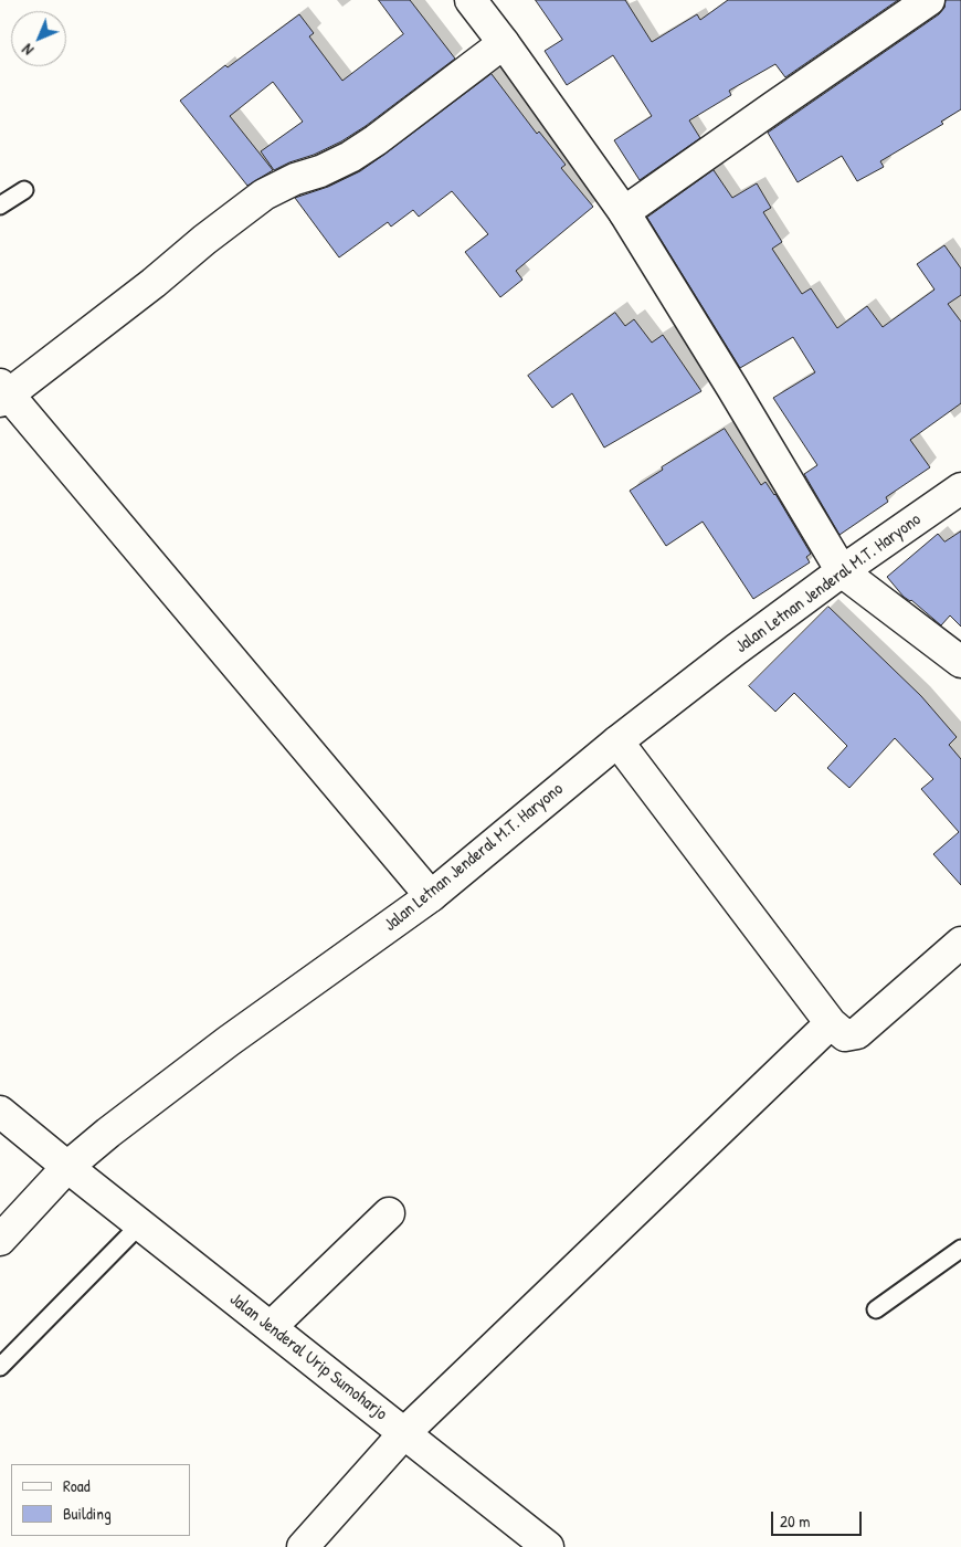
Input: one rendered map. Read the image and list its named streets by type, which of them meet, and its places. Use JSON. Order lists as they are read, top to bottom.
{
  "streets": {
    "street": ["Jalan Letnan Jenderal M.T. Haryono", "Jalan Jenderal Urip Sumoharjo"]
  },
  "crossings": [
    ["Jalan Letnan Jenderal M.T. Haryono", "Jalan Jenderal Urip Sumoharjo"]
  ],
  "legend": ["Road", "Building"],
  "scale_bar": "20 m",
  "north": "bottom left"
}
